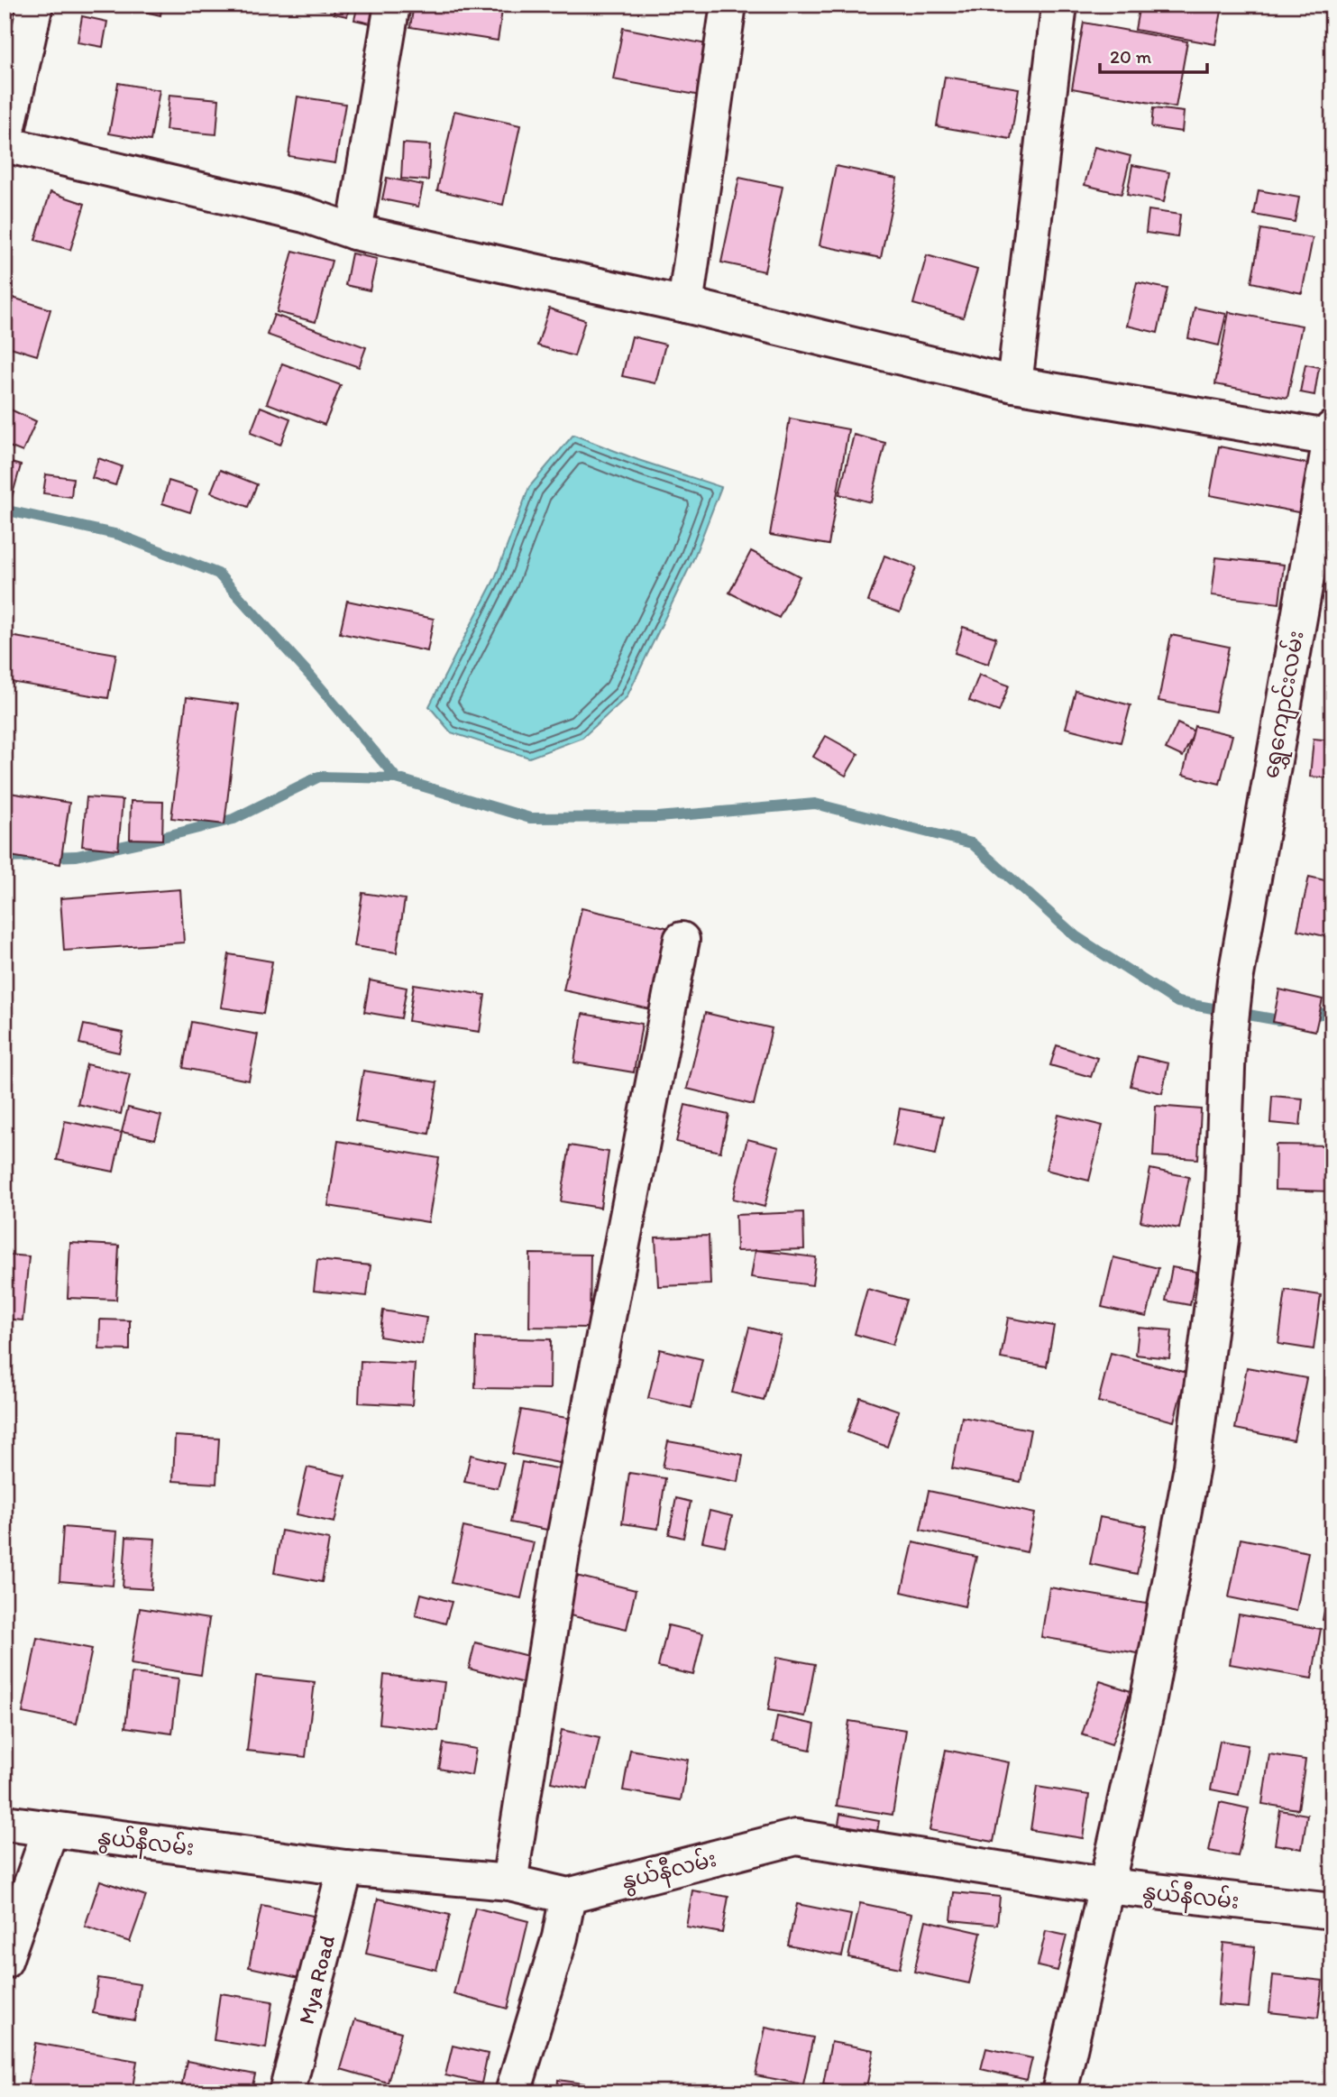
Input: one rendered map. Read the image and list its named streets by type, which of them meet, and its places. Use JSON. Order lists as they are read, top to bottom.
{
  "streets": {
    "street": ["ရွှေကျောင်းလမ်း", "နွယ်နီလမ်း", "Mya Road"]
  },
  "crossings": [
    ["ရွှေကျောင်းလမ်း", "နွယ်နီလမ်း"],
    ["နွယ်နီလမ်း", "Mya Road"]
  ],
  "scale_bar": "20 m"
}
